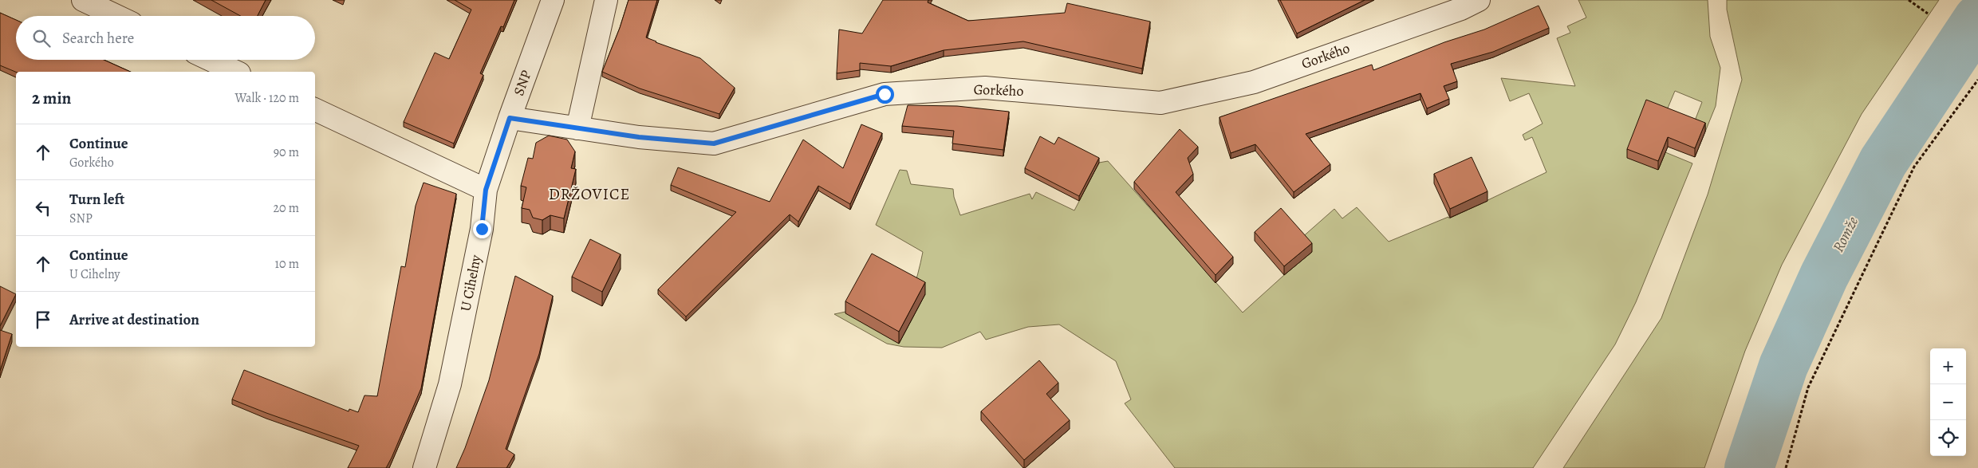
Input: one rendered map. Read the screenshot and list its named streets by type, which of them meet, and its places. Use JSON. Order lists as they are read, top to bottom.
{
  "streets": {
    "street": ["Gorkého", "SNP", "U Cihelny"]
  },
  "crossings": [
    ["Gorkého", "SNP"],
    ["SNP", "U Cihelny"]
  ],
  "districts": ["DRŽOVICE"],
  "water": ["Romže"],
  "page": {
    "search": "Search here",
    "heading": ["2 min", "Walk · 120 m"],
    "list": [
      ["Continue", "Gorkého", "90 m"],
      ["Turn left", "SNP", "20 m"],
      ["Continue", "U Cihelny", "10 m"],
      "Arrive at destination"
    ],
    "map_buttons": ["+", "−"]
  }
}
